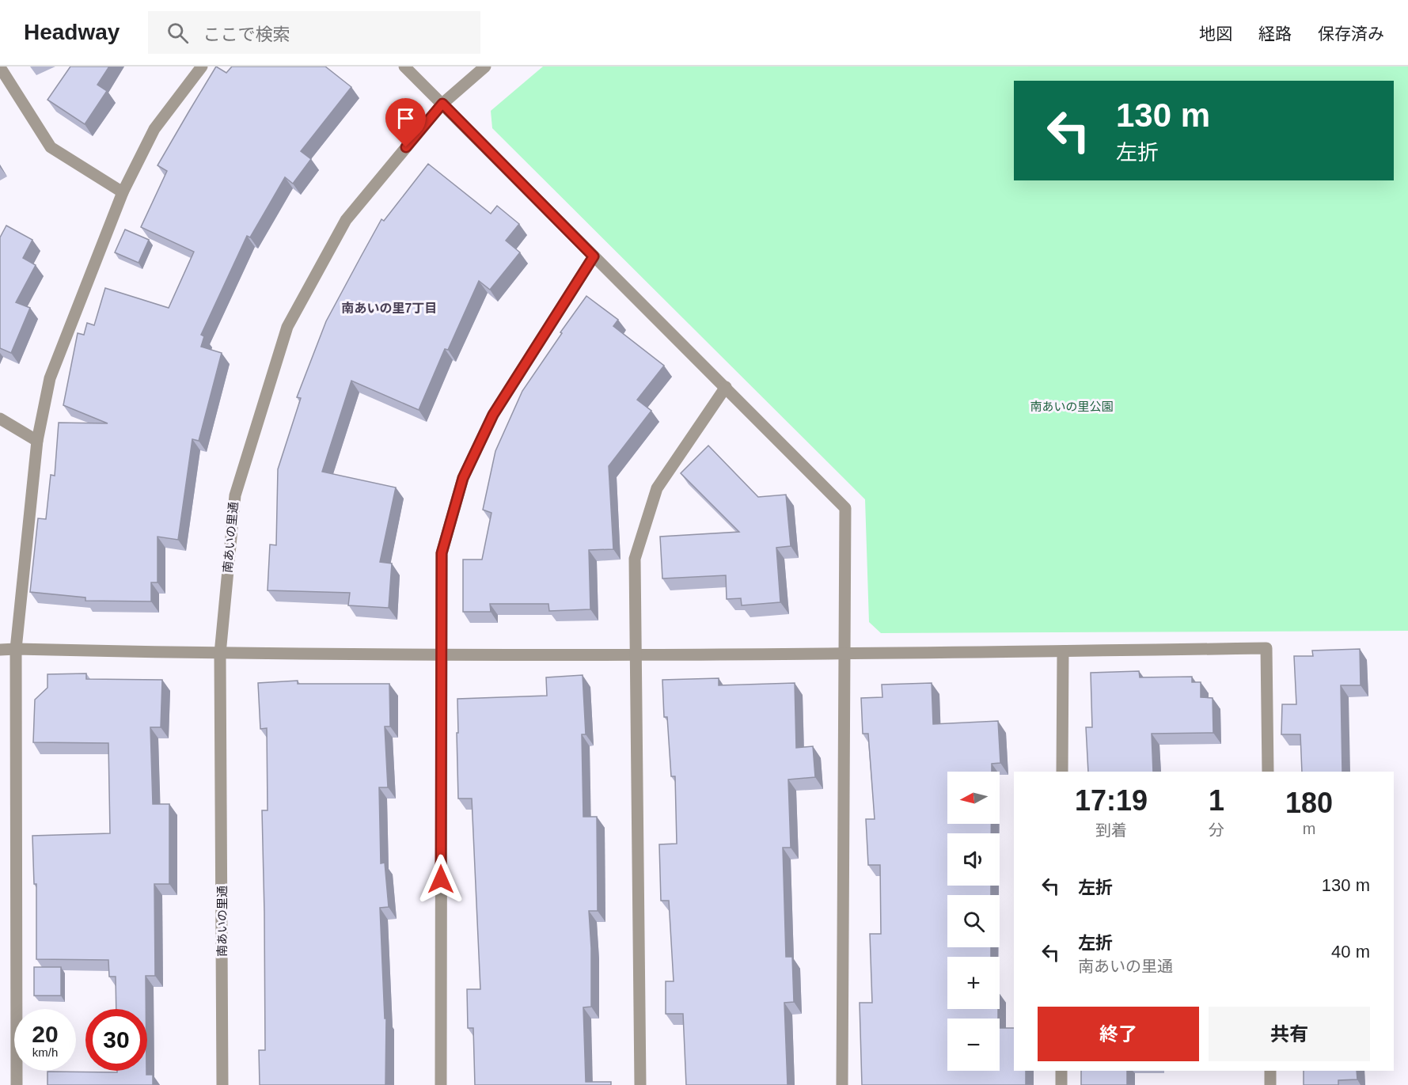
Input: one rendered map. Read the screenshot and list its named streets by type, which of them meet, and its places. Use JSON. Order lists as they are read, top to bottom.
{
  "streets": {
    "street": ["南あいの里通"]
  },
  "districts": ["南あいの里7丁目"],
  "parks": ["南あいの里公園"],
  "north": "left",
  "page": {
    "header": "Headway",
    "search": "ここで検索",
    "nav": ["地図", "経路", "保存済み"],
    "turn": ["130 m", "左折"],
    "map_buttons": ["+", "−"],
    "eta": [
      "17:19",
      "到着",
      "1",
      "分",
      "180",
      "m"
    ],
    "list": [
      {
        "name": "左折",
        "value": "130 m"
      },
      {
        "name": "左折",
        "note": "南あいの里通",
        "value": "40 m"
      }
    ],
    "buttons": ["終了", "共有"],
    "speed": "20 km/h",
    "limit": "30"
  }
}
